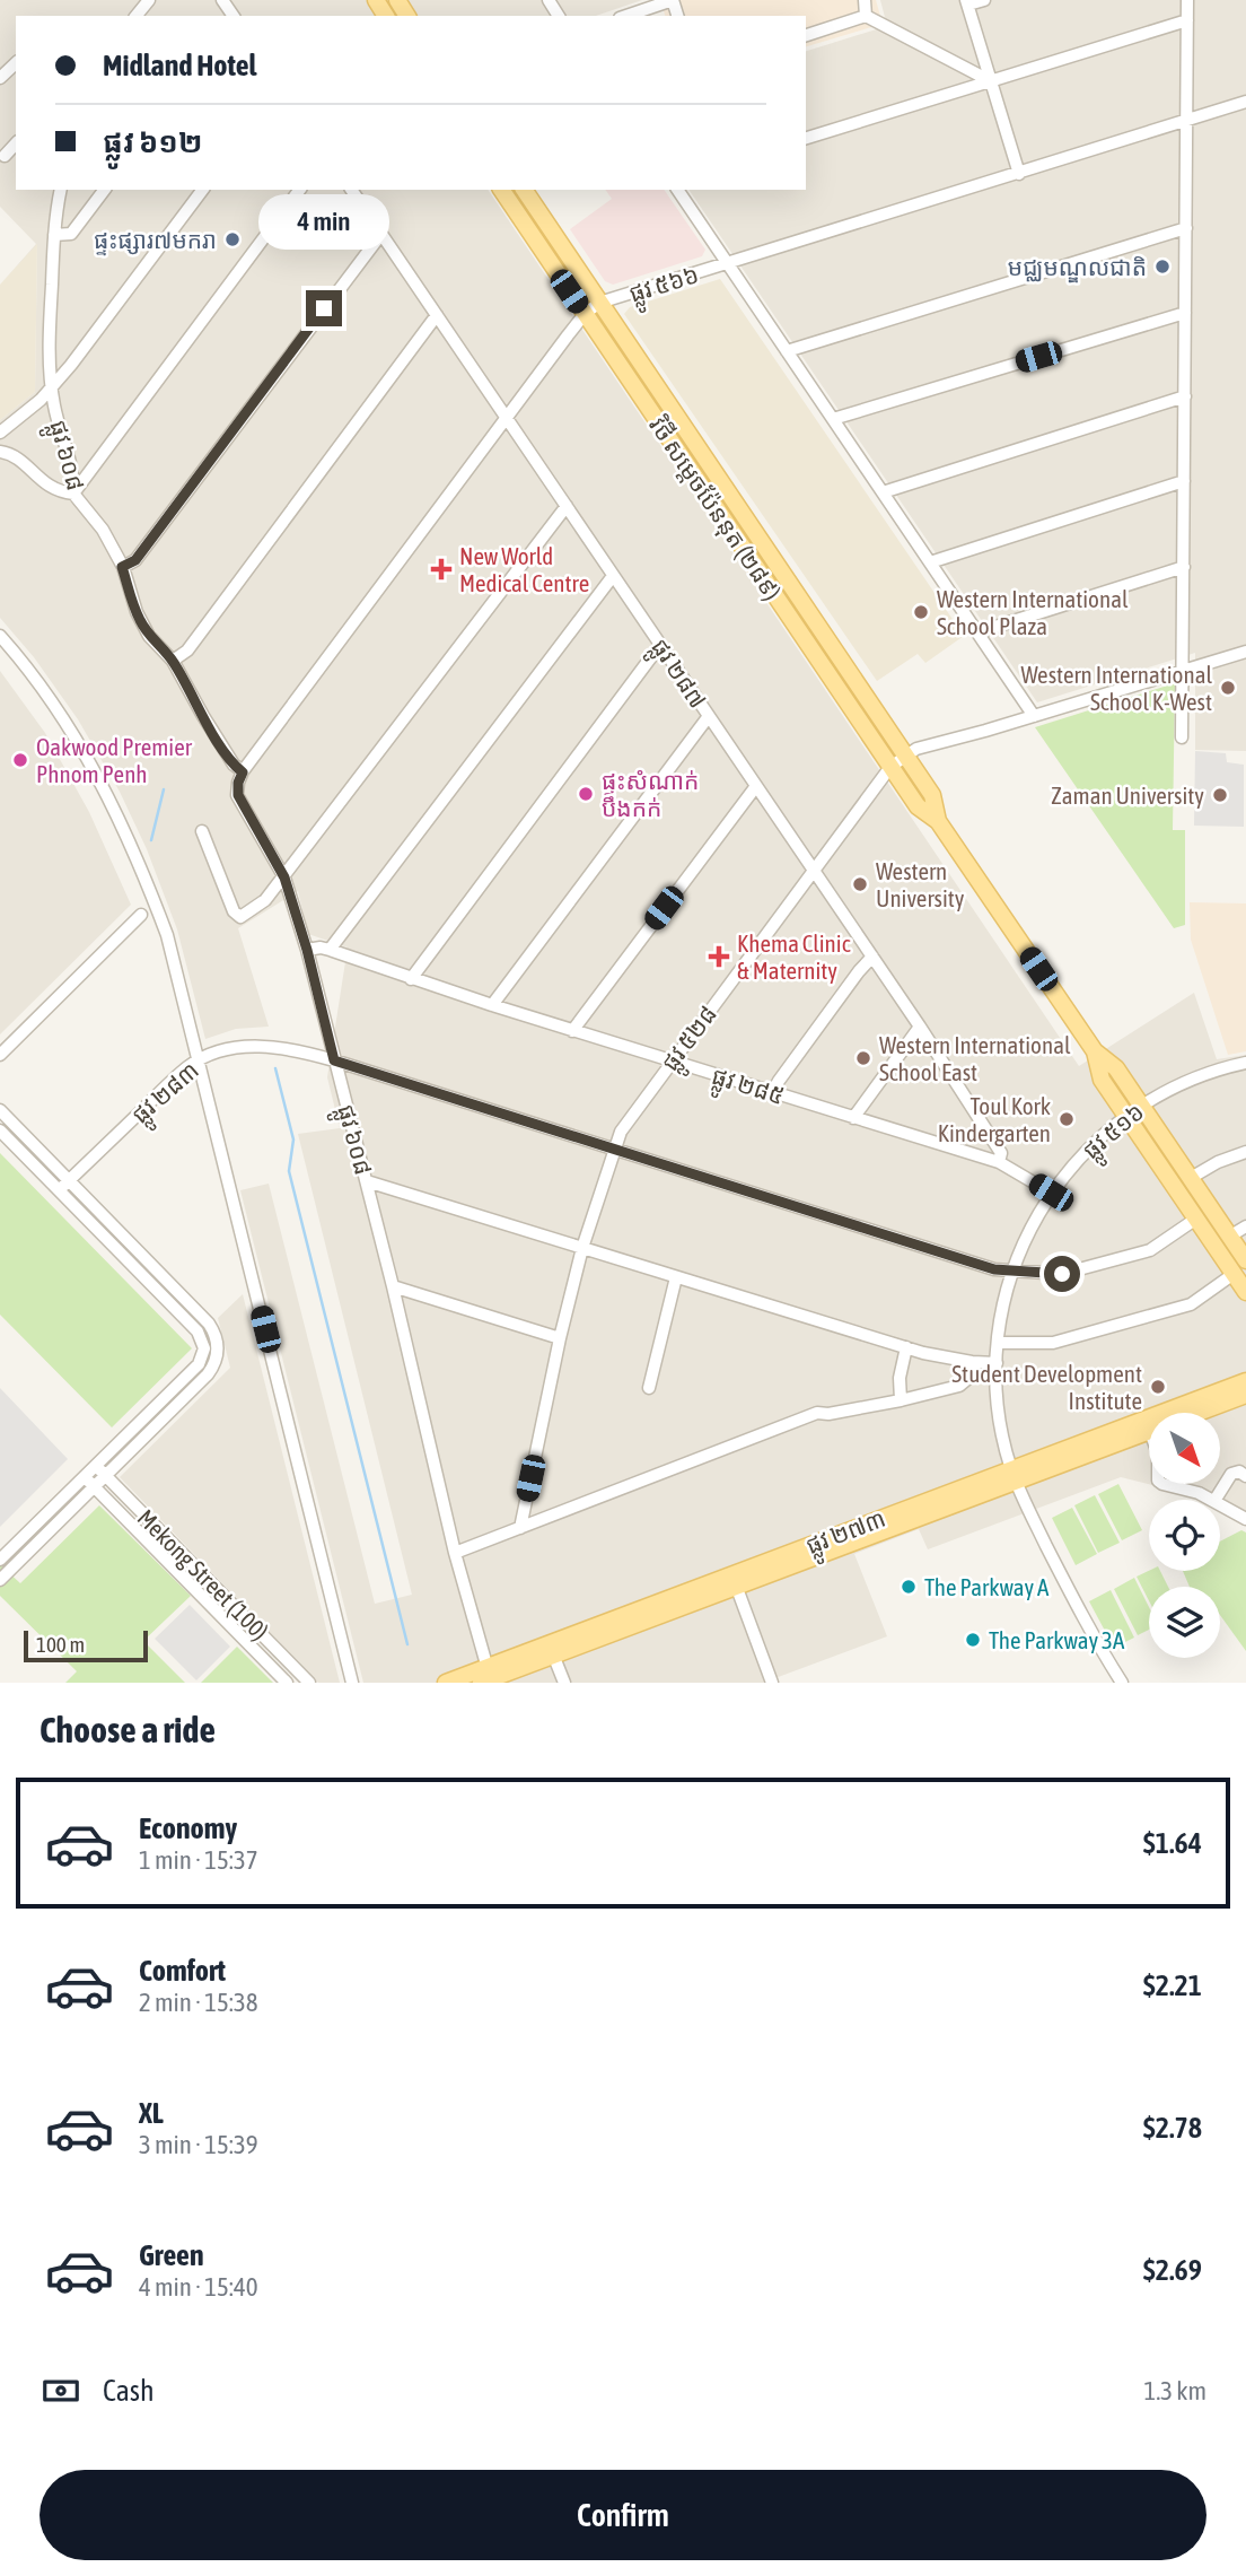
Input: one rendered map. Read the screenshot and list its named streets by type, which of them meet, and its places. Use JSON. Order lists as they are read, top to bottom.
{
  "streets": {
    "main road": ["វិថី សម្តេចប៉ែននុត (២៨៩)", "ផ្លូវ ២៧៣"],
    "street": [
      "ផ្លូវ ៥៦៦",
      "ផ្លូវ ៦០៨",
      "ផ្លូវ ២៨៧",
      "ផ្លូវ ៥២៨",
      "ផ្លូវ ២៨៥",
      "ផ្លូវ ២៨៣",
      "ផ្លូវ ៥១៦",
      "Mekong Street (100)"
    ]
  },
  "crossings": [
    ["ផ្លូវ ៥៦៦", "ផ្លូវ ៦០៨"],
    ["ផ្លូវ ៥៦៦", "វិថី សម្តេចប៉ែននុត (២៨៩)"],
    ["ផ្លូវ ៥៦៦", "ផ្លូវ ២៨៧"],
    ["ផ្លូវ ៦០៨", "ផ្លូវ ២៨៥"],
    ["ផ្លូវ ៦០៨", "ផ្លូវ ២៨៣"],
    ["ផ្លូវ ៦០៨", "ផ្លូវ ២៧៣"],
    ["វិថី សម្តេចប៉ែននុត (២៨៩)", "ផ្លូវ ៥២៨"],
    ["វិថី សម្តេចប៉ែននុត (២៨៩)", "ផ្លូវ ២៨៣"],
    ["វិថី សម្តេចប៉ែននុត (២៨៩)", "ផ្លូវ ៥១៦"],
    ["ផ្លូវ ២៨៧", "ផ្លូវ ៥២៨"],
    ["ផ្លូវ ២៨៧", "ផ្លូវ ២៨៥"],
    ["ផ្លូវ ៥២៨", "ផ្លូវ ២៨៥"],
    ["ផ្លូវ ៥២៨", "ផ្លូវ ២៨៣"],
    ["ផ្លូវ ២៨៥", "ផ្លូវ ៥១៦"],
    ["ផ្លូវ ២៨៣", "ផ្លូវ ៥១៦"],
    ["ផ្លូវ ៥១៦", "ផ្លូវ ២៧៣"]
  ],
  "places": {
    "other": [
      "ផ្ទះផ្សារ៧មករា",
      "មជ្ឈមណ្ឌលជាតិ",
      "Western International School Plaza",
      "Western International School K-West",
      "Oakwood Premier Phnom Penh",
      "ផ្ទះសំណាក់ បឹងកក់",
      "Zaman University",
      "Western University",
      "Western International School East",
      "Toul Kork Kindergarten",
      "Student Development Institute",
      "The Parkway A",
      "The Parkway 3A"
    ],
    "health": ["New World Medical Centre", "Khema Clinic & Maternity"]
  },
  "scale_bar": "100 m",
  "north": "bottom right",
  "page": {
    "banner": ["Midland Hotel", "ផ្លូវ ៦១២"],
    "bubble": "4 min",
    "scale": "100 m",
    "heading": "Choose a ride",
    "list": [
      {
        "name": "Economy",
        "note": "1 min · 15:37",
        "value": "$1.64"
      },
      {
        "name": "Comfort",
        "note": "2 min · 15:38",
        "value": "$2.21"
      },
      {
        "name": "XL",
        "note": "3 min · 15:39",
        "value": "$2.78"
      },
      {
        "name": "Green",
        "note": "4 min · 15:40",
        "value": "$2.69"
      }
    ],
    "pay": ["Cash", "1.3 km"],
    "buttons": "Confirm"
  }
}
